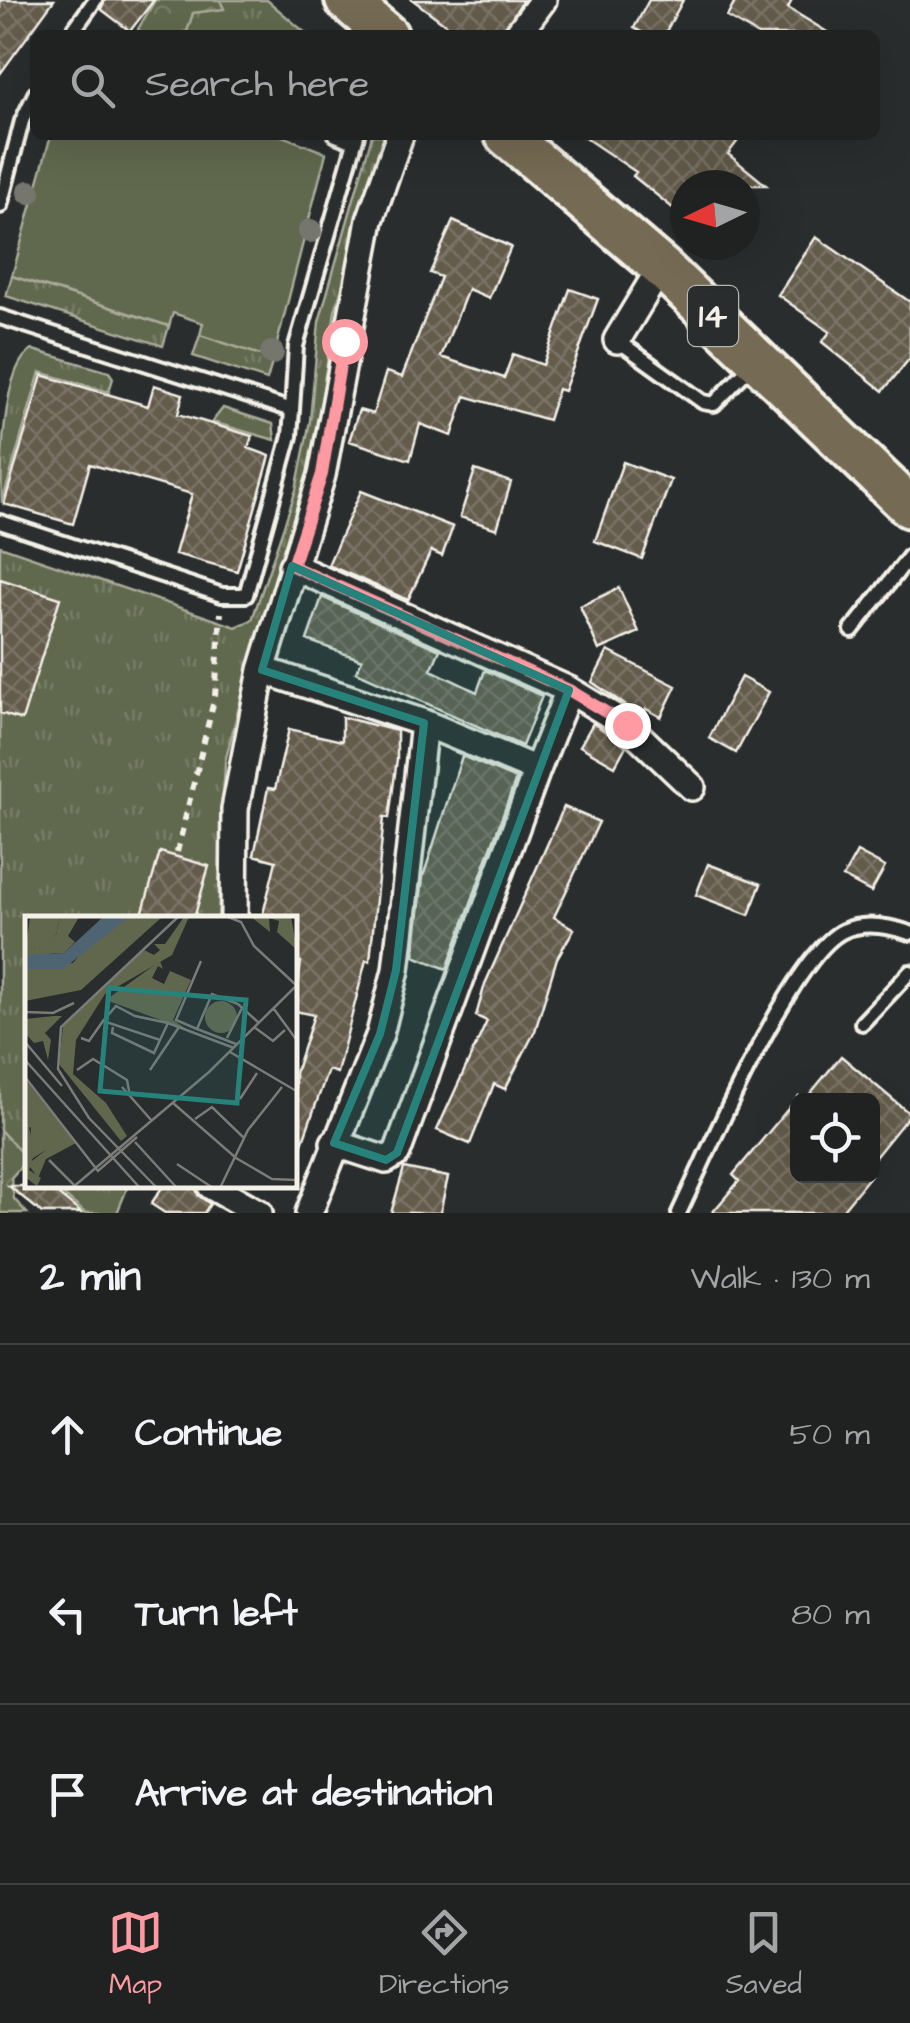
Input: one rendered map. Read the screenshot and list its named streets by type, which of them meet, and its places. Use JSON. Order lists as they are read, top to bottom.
{
  "streets": {
    "highway": ["14"]
  },
  "north": "left",
  "page": {
    "search": "Search here",
    "heading": ["2 min", "Walk · 130 m"],
    "list": [
      ["Continue", "50 m"],
      ["Turn left", "80 m"],
      "Arrive at destination"
    ],
    "nav": ["Map", "Directions", "Saved"]
  }
}
